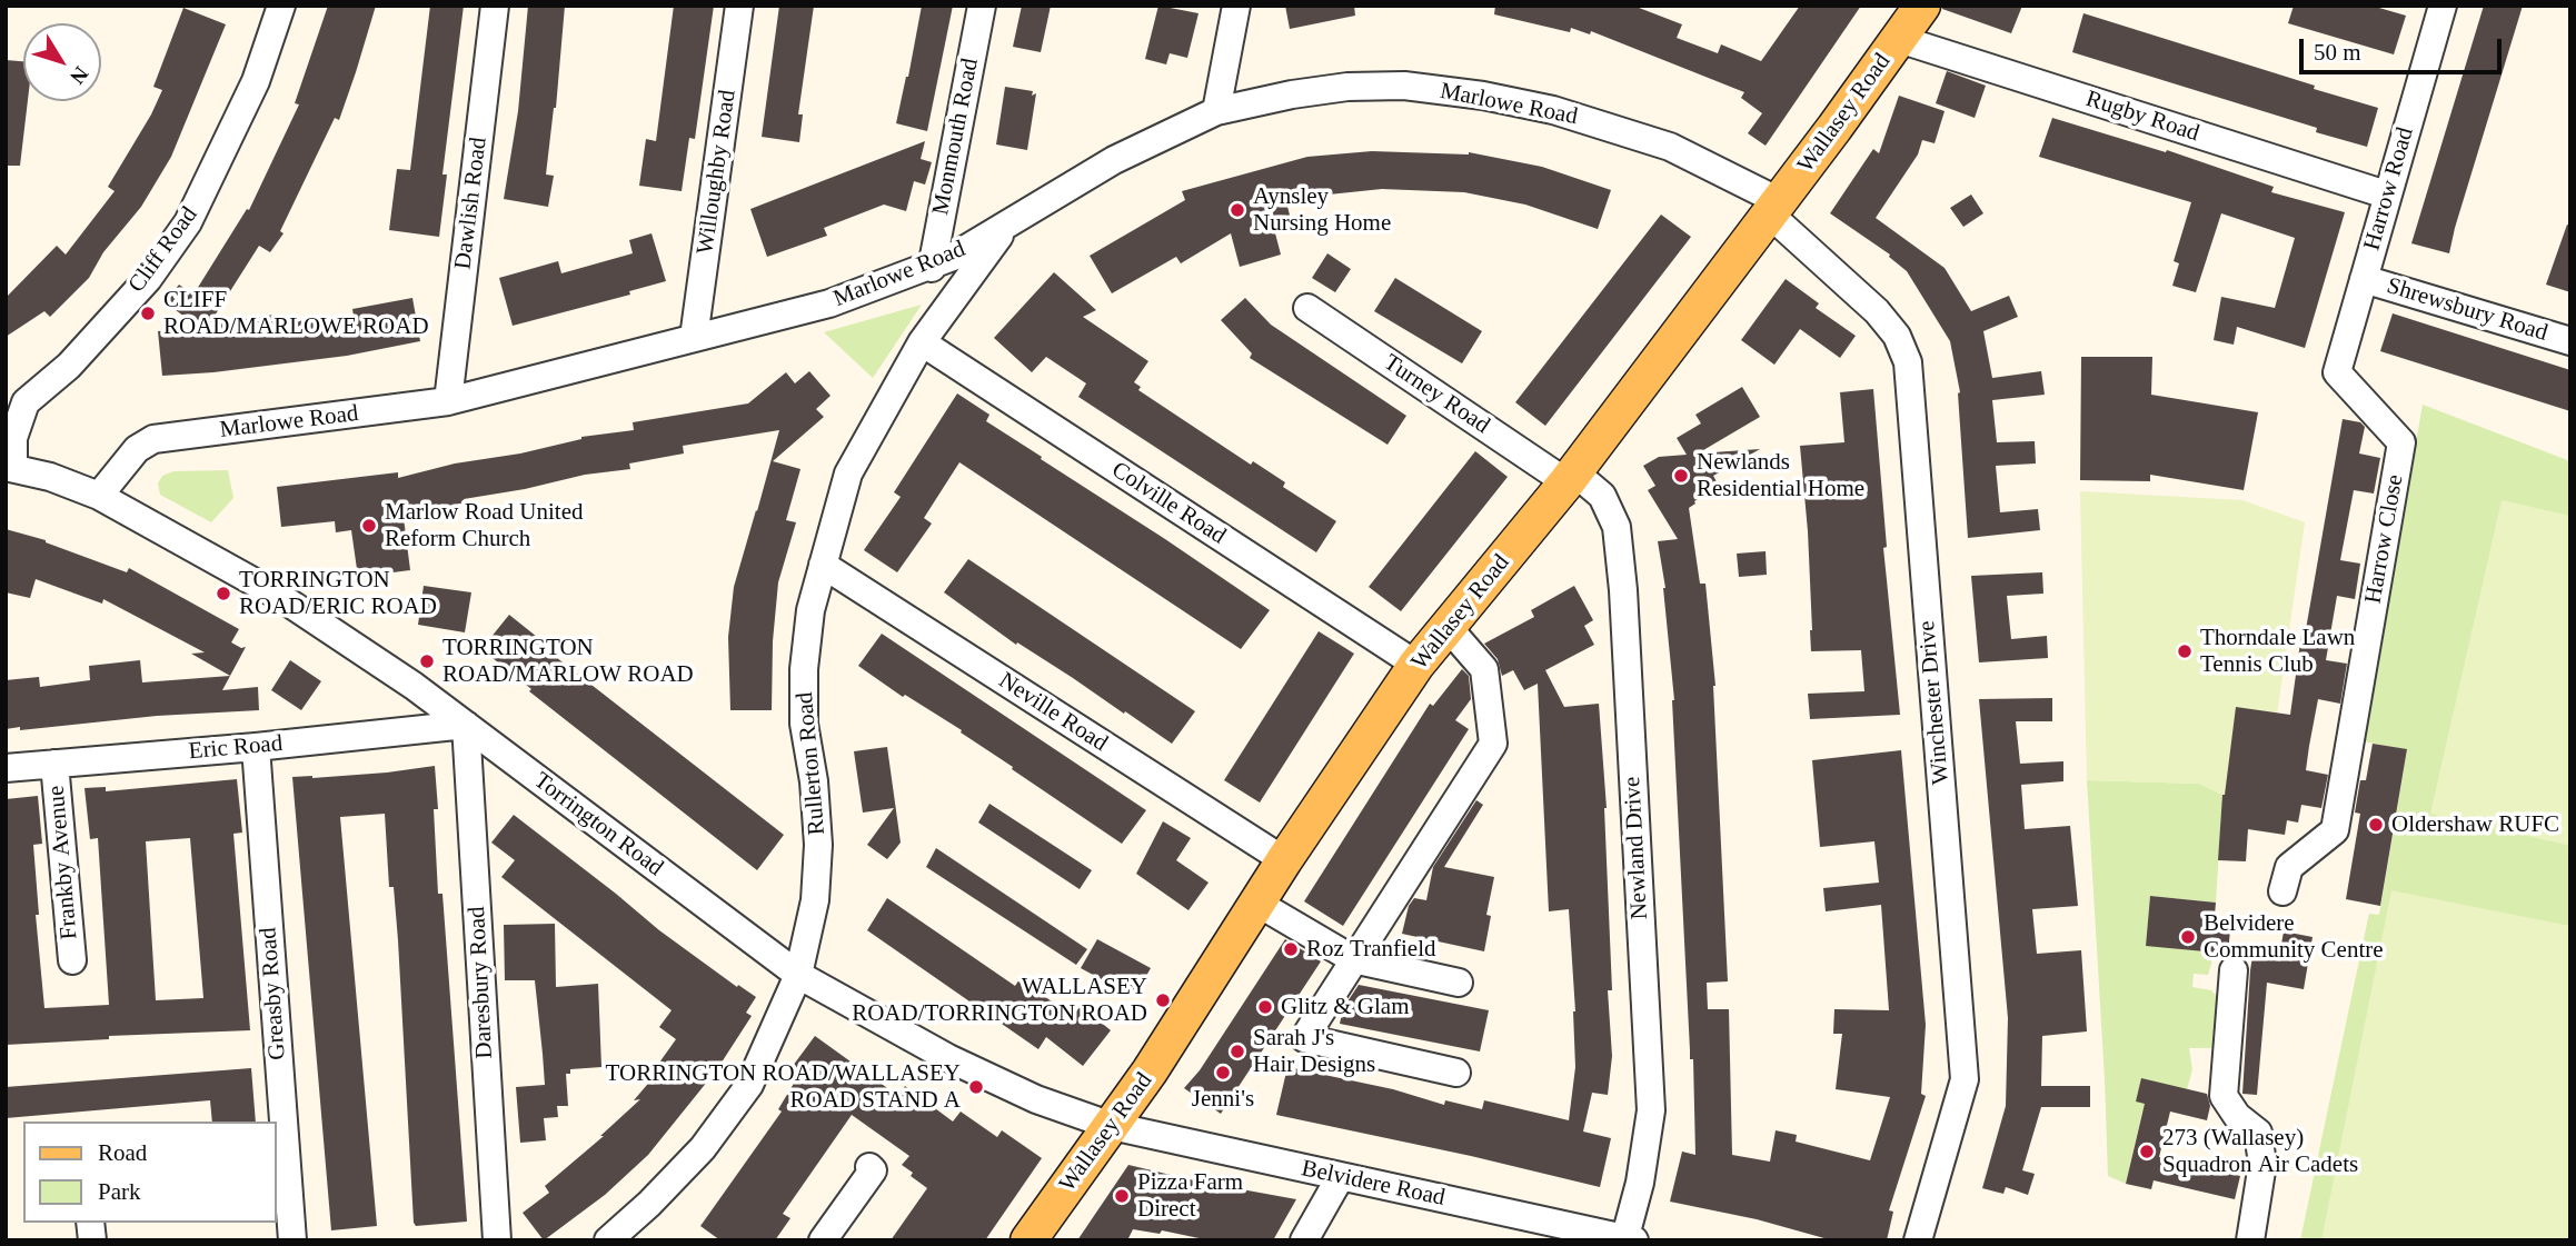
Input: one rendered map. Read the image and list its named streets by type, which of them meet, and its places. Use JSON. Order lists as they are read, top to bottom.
{
  "streets": {
    "main road": ["Wallasey Road"],
    "street": [
      "Marlowe Road",
      "Rugby Road",
      "Monmouth Road",
      "Willoughby Road",
      "Harrow Road",
      "Dawlish Road",
      "Cliff Road",
      "Shrewsbury Road",
      "Turney Road",
      "Colville Road",
      "Harrow Close",
      "Winchester Drive",
      "Neville Road",
      "Eric Road",
      "Rullerton Road",
      "Torrington Road",
      "Newland Drive",
      "Frankby Avenue",
      "Daresbury Road",
      "Greasby Road",
      "Belvidere Road"
    ]
  },
  "crossings": [
    ["Marlowe Road", "Wallasey Road"],
    ["Marlowe Road", "Monmouth Road"],
    ["Marlowe Road", "Willoughby Road"],
    ["Marlowe Road", "Dawlish Road"],
    ["Marlowe Road", "Winchester Drive"],
    ["Marlowe Road", "Rullerton Road"],
    ["Marlowe Road", "Torrington Road"],
    ["Wallasey Road", "Rugby Road"],
    ["Wallasey Road", "Turney Road"],
    ["Wallasey Road", "Colville Road"],
    ["Wallasey Road", "Winchester Drive"],
    ["Wallasey Road", "Neville Road"],
    ["Wallasey Road", "Torrington Road"],
    ["Wallasey Road", "Newland Drive"],
    ["Wallasey Road", "Belvidere Road"],
    ["Rugby Road", "Harrow Road"],
    ["Harrow Road", "Shrewsbury Road"],
    ["Harrow Road", "Harrow Close"],
    ["Turney Road", "Newland Drive"],
    ["Colville Road", "Rullerton Road"],
    ["Neville Road", "Rullerton Road"],
    ["Eric Road", "Torrington Road"],
    ["Eric Road", "Frankby Avenue"],
    ["Eric Road", "Daresbury Road"],
    ["Eric Road", "Greasby Road"],
    ["Rullerton Road", "Torrington Road"],
    ["Torrington Road", "Daresbury Road"],
    ["Torrington Road", "Belvidere Road"],
    ["Newland Drive", "Belvidere Road"]
  ],
  "places": [
    "Aynsley Nursing Home",
    "CLIFF ROAD/MARLOWE ROAD",
    "Newlands Residential Home",
    "Marlow Road United Reform Church",
    "TORRINGTON ROAD/ERIC ROAD",
    "Thorndale Lawn Tennis Club",
    "TORRINGTON ROAD/MARLOW ROAD",
    "Oldershaw RUFC",
    "Belvidere Community Centre",
    "Roz Tranfield",
    "WALLASEY ROAD/TORRINGTON ROAD",
    "Glitz & Glam",
    "Sarah J's Hair Designs",
    "Jenni's",
    "TORRINGTON ROAD/WALLASEY ROAD STAND A",
    "273 (Wallasey) Squadron Air Cadets",
    "Pizza Farm Direct"
  ],
  "legend": ["Road", "Park"],
  "scale_bar": "50 m",
  "north": "bottom right"
}
